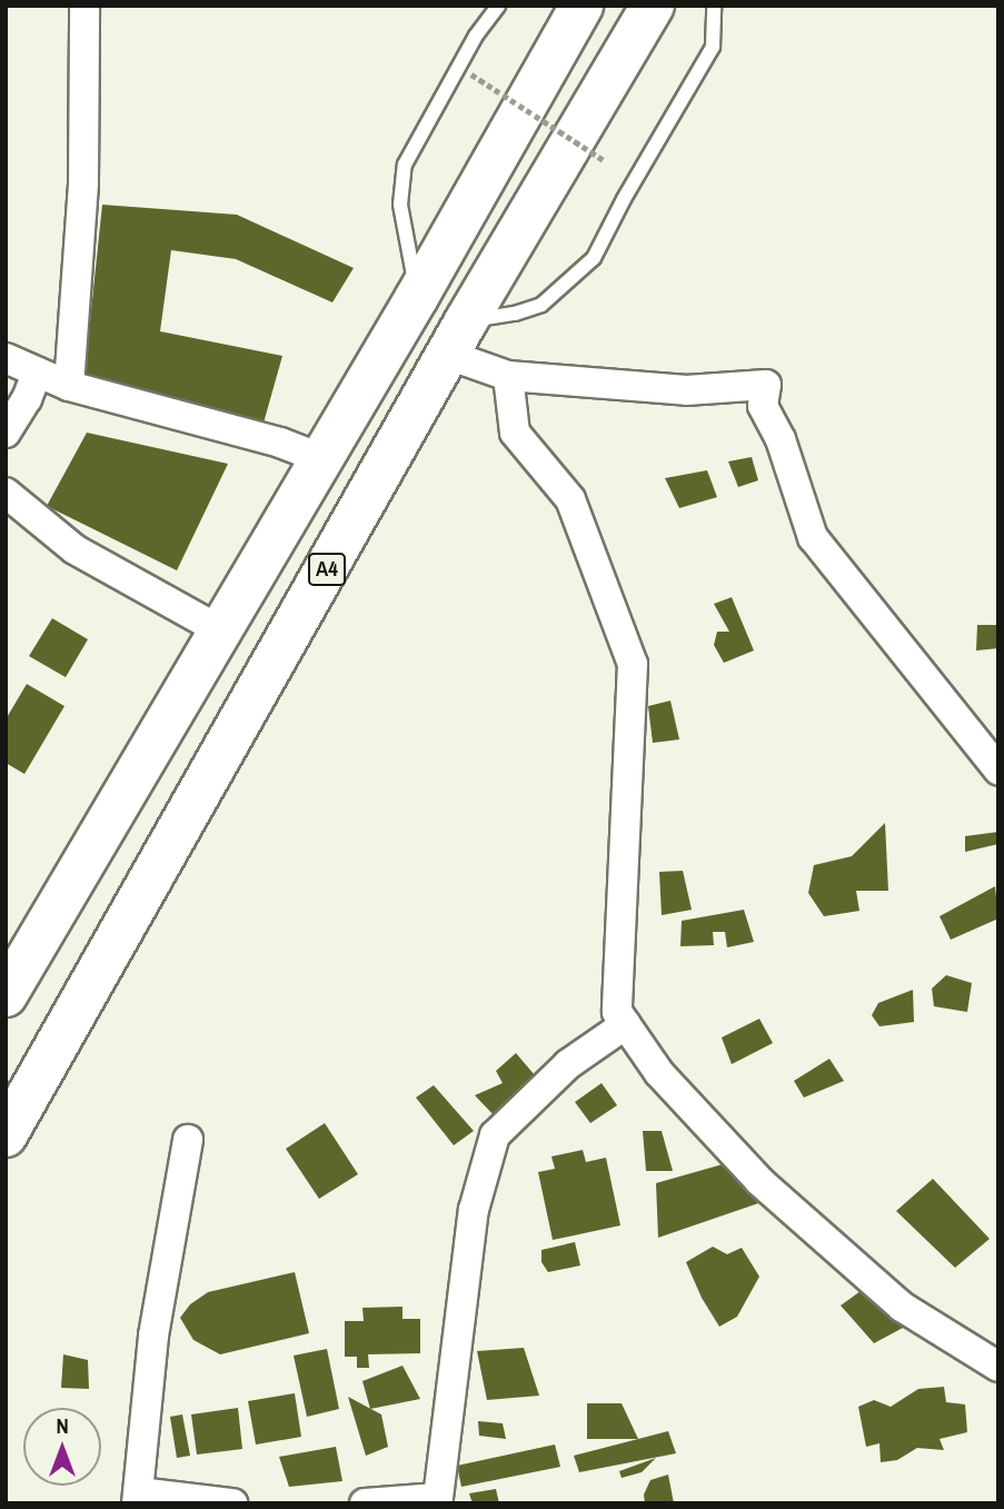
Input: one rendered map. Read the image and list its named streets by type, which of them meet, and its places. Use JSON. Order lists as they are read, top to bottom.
{
  "streets": {
    "highway": ["A4"]
  },
  "north": "top"
}
